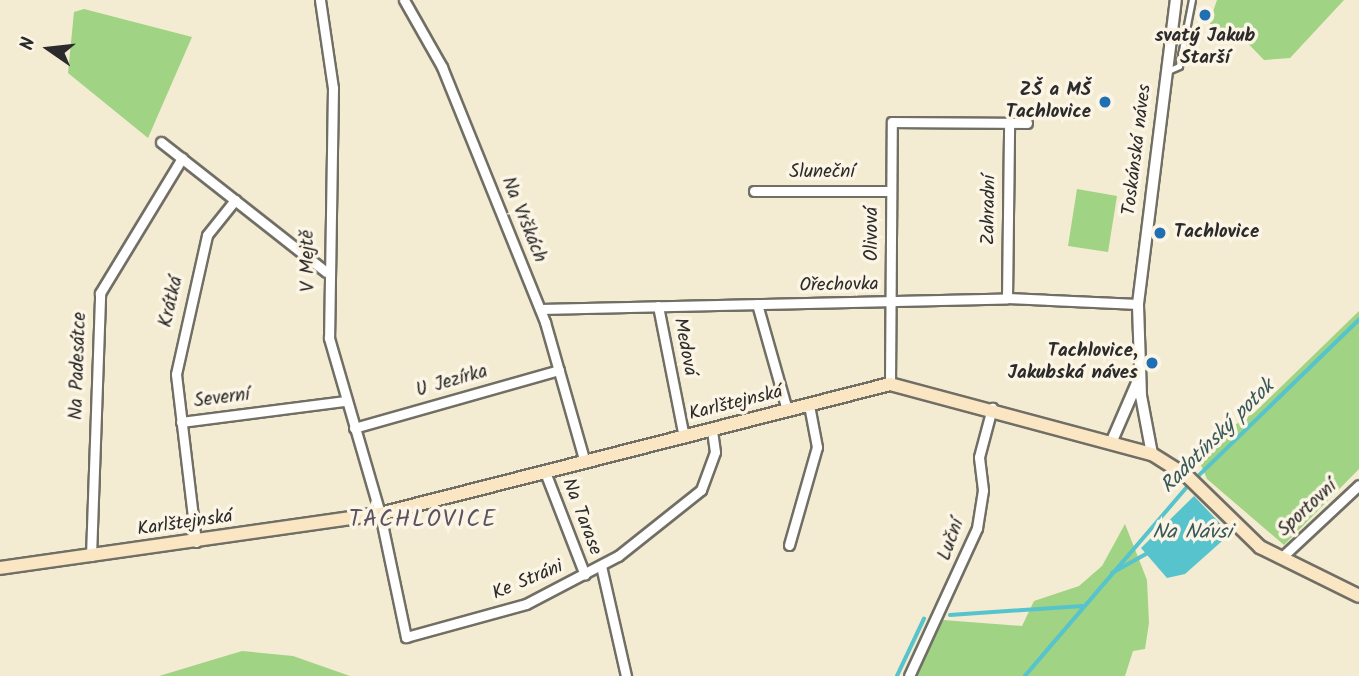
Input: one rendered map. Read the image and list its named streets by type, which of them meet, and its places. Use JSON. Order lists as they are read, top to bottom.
{
  "streets": {
    "main road": ["Karlštejnská"],
    "street": [
      "Toskánská náves",
      "Sluneční",
      "Zahradní",
      "Na Vrškách",
      "Olivová",
      "V Mejtě",
      "Ořechovka",
      "Krátká",
      "Medová",
      "Na Padesátce",
      "U Jezírka",
      "Severní",
      "Sportovní",
      "Na Tarase",
      "Luční",
      "Ke Stráni"
    ]
  },
  "crossings": [
    ["Toskánská náves", "Ořechovka"],
    ["Toskánská náves", "Karlštejnská"],
    ["Sluneční", "Olivová"],
    ["Zahradní", "Olivová"],
    ["Zahradní", "Ořechovka"],
    ["Na Vrškách", "Ořechovka"],
    ["Na Vrškách", "U Jezírka"],
    ["Na Vrškách", "Karlštejnská"],
    ["Olivová", "Ořechovka"],
    ["Olivová", "Karlštejnská"],
    ["V Mejtě", "U Jezírka"],
    ["V Mejtě", "Severní"],
    ["V Mejtě", "Karlštejnská"],
    ["V Mejtě", "Ke Stráni"],
    ["Ořechovka", "Medová"],
    ["Krátká", "Severní"],
    ["Medová", "Karlštejnská"],
    ["Na Padesátce", "Karlštejnská"],
    ["Severní", "Karlštejnská"],
    ["Karlštejnská", "Sportovní"],
    ["Karlštejnská", "Na Tarase"],
    ["Karlštejnská", "Luční"],
    ["Karlštejnská", "Ke Stráni"],
    ["Na Tarase", "Ke Stráni"]
  ],
  "districts": ["TACHLOVICE"],
  "water": ["Radotínský potok", "Na Návsi"],
  "places": [
    "svatý Jakub Starší",
    "ZŠ a MŠ Tachlovice",
    "Tachlovice",
    "Tachlovice, Jakubská náves"
  ],
  "north": "left"
}
